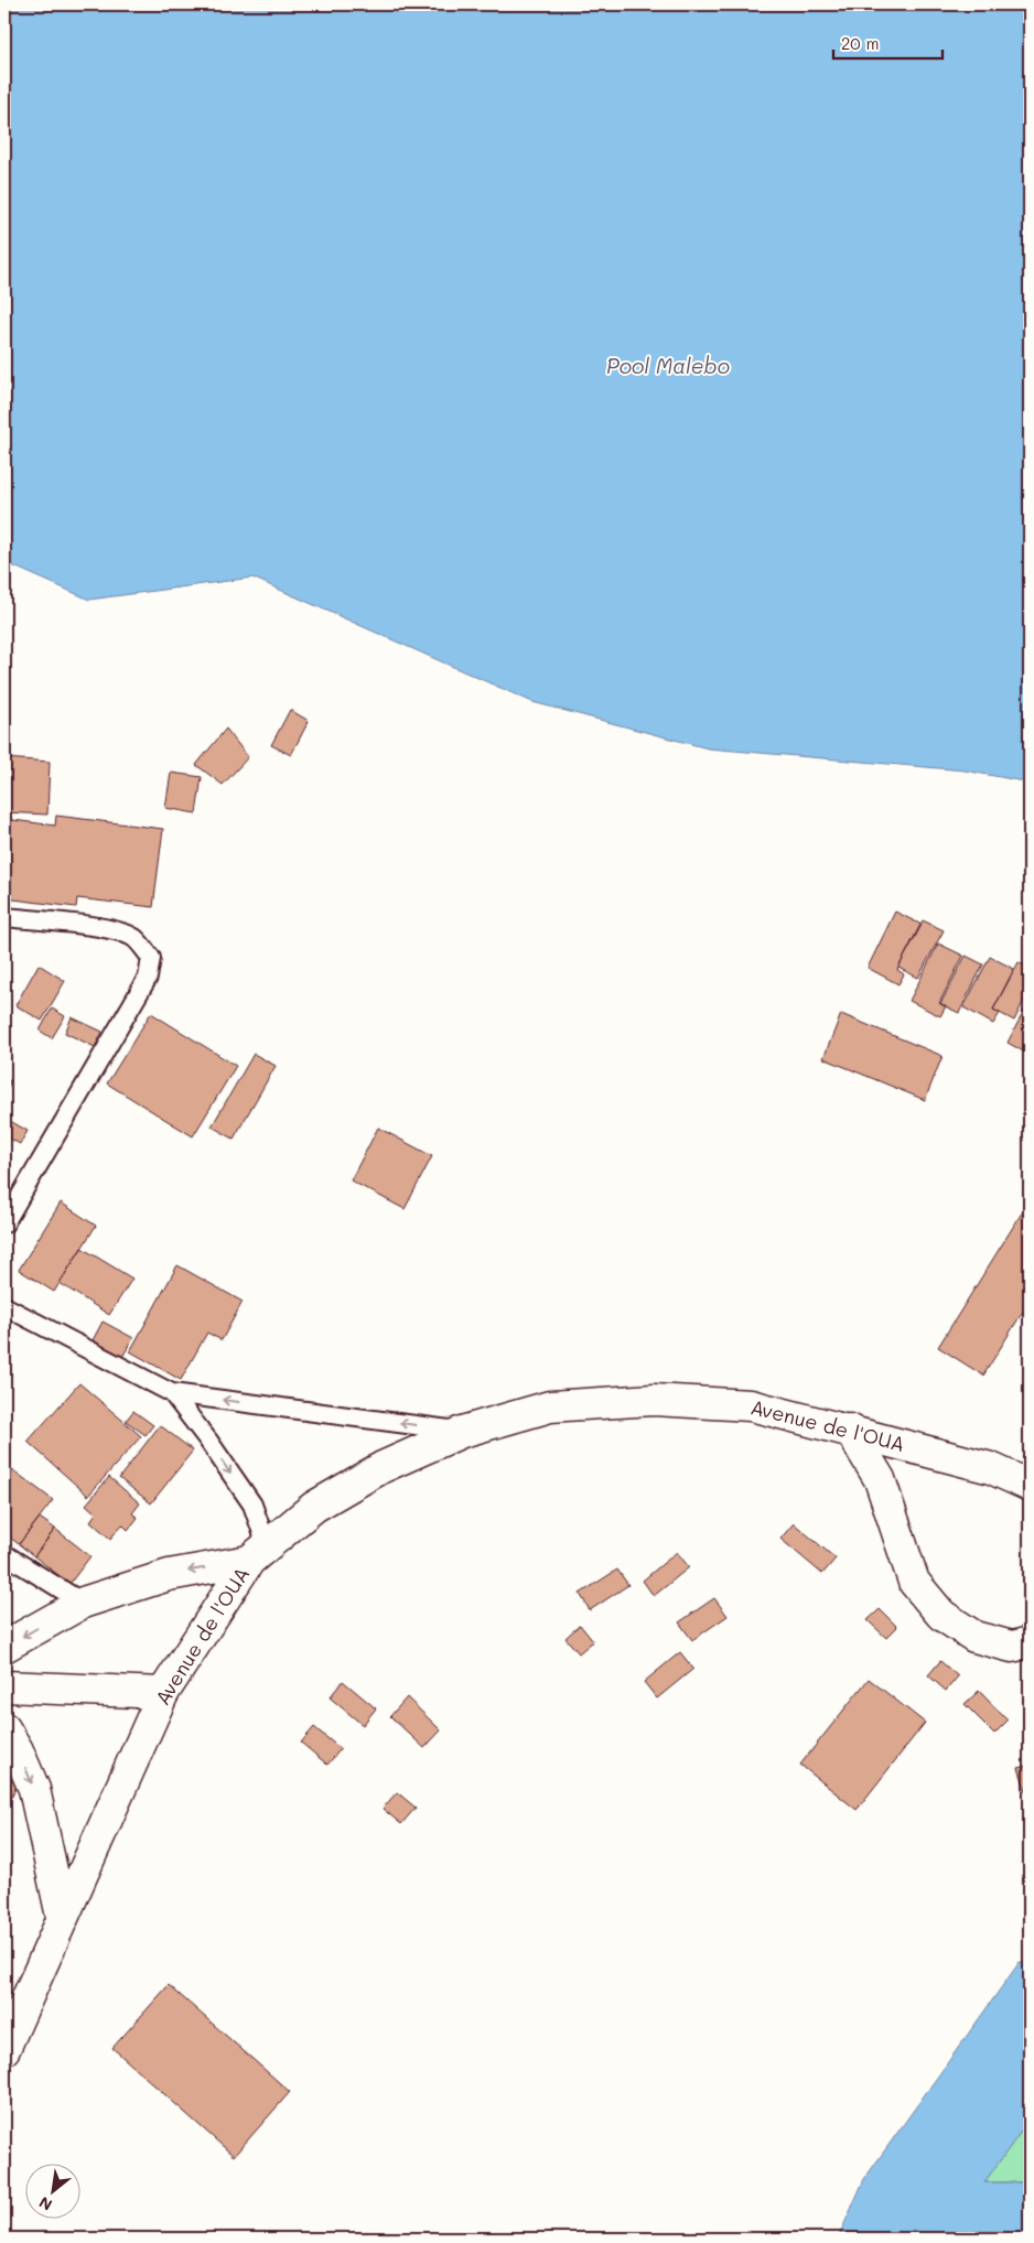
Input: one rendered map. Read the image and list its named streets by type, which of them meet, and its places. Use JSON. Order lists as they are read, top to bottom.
{
  "streets": {
    "main road": ["Avenue de l'OUA"]
  },
  "water": ["Pool Malebo"],
  "scale_bar": "20 m",
  "north": "bottom left"
}
